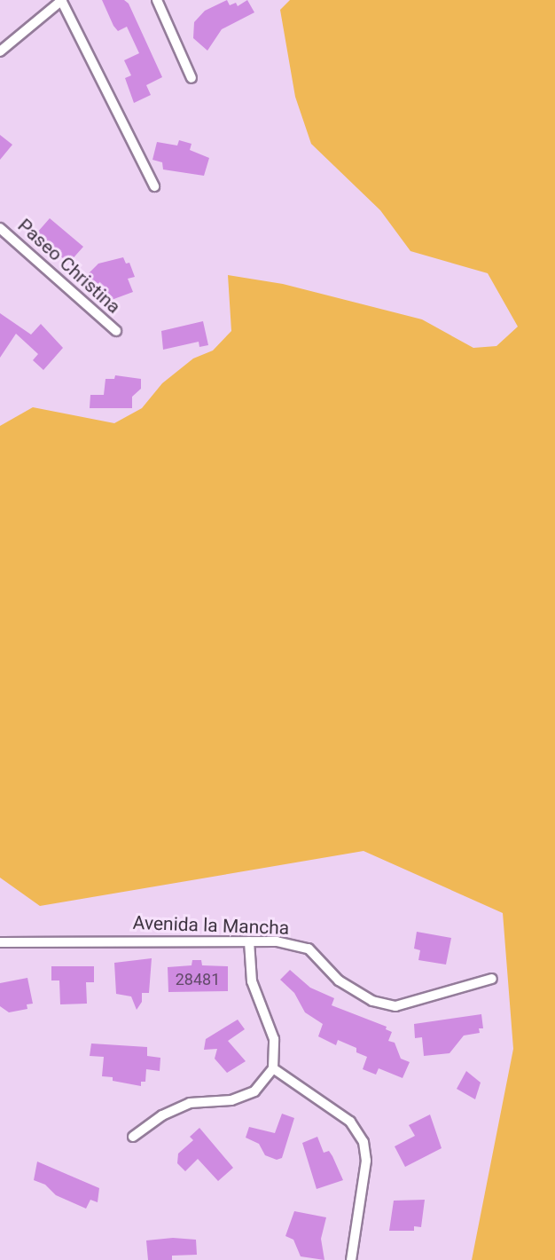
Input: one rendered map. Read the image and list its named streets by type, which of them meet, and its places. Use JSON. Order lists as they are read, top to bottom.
{
  "streets": {
    "street": ["Paseo Christina", "Avenida la Mancha"]
  },
  "house_numbers": ["28481"]
}
